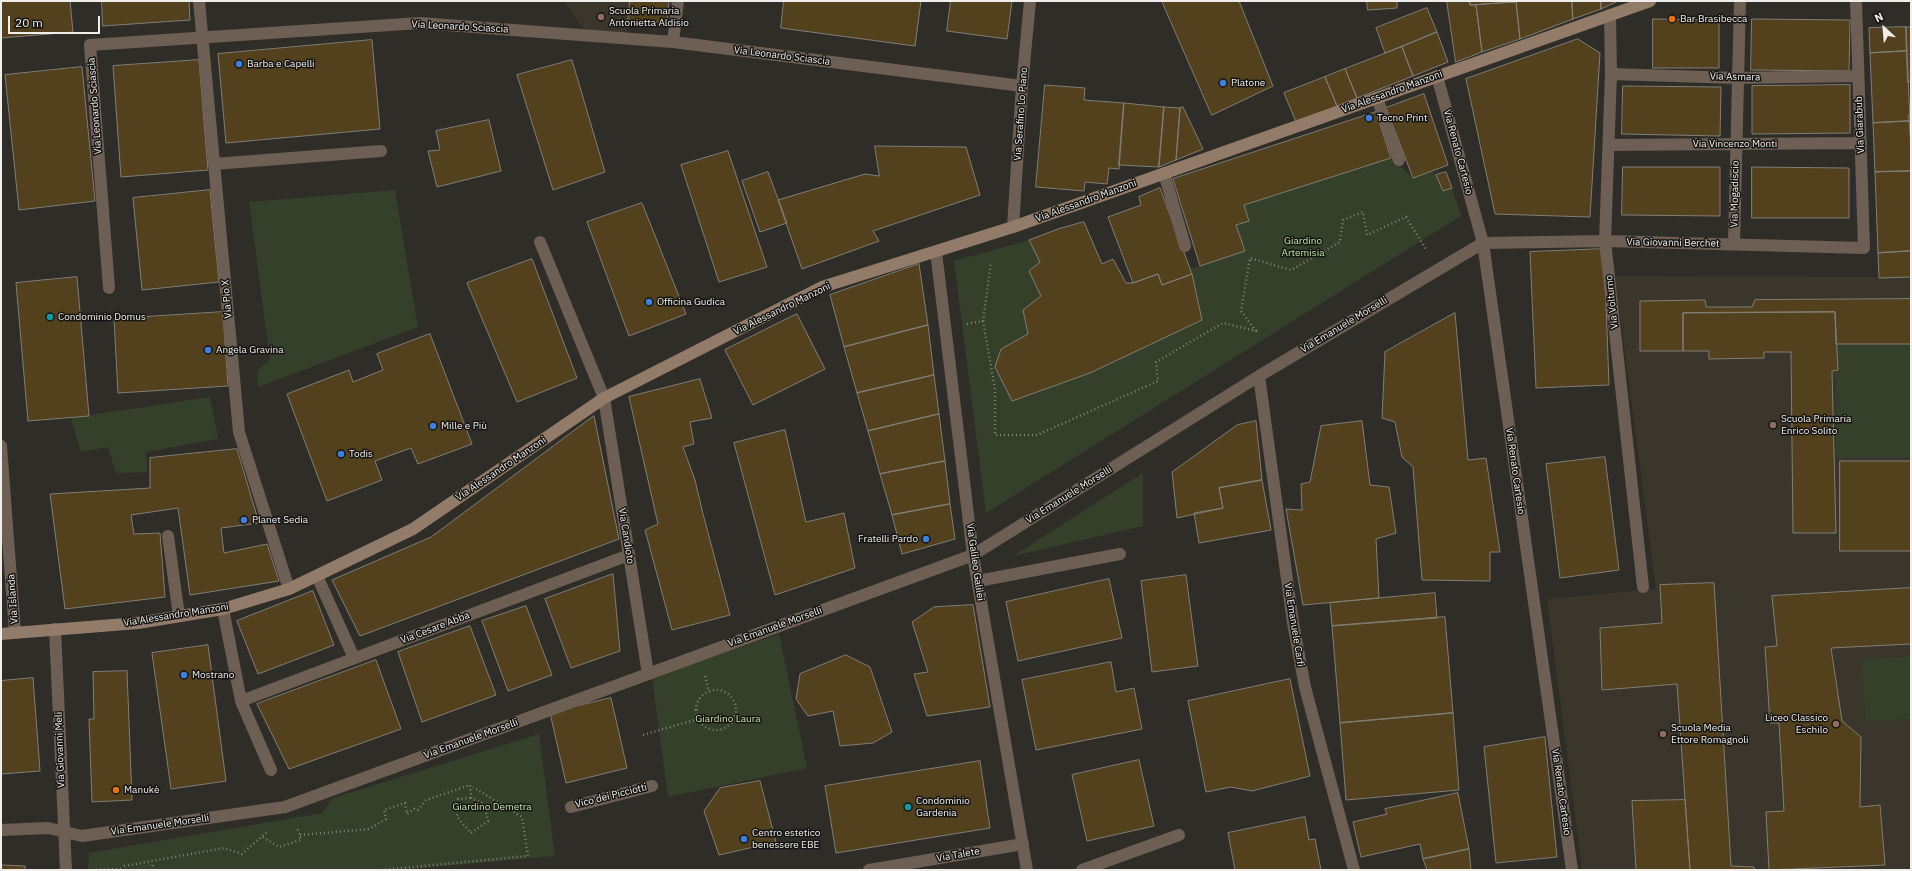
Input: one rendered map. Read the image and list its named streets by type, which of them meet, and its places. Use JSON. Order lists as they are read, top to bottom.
{
  "streets": {
    "street": [
      "Via Leonardo Sciascia",
      "Via Asmara",
      "Via Alessandro Manzoni",
      "Via Serafino Lo Piano",
      "Via Giarabub",
      "Via Vincenzo Monti",
      "Via Renato Cartesio",
      "Via Mogadiscio",
      "Via Giovanni Berchet",
      "Via Pio X",
      "Via Volturno",
      "Via Emanuele Morselli",
      "Via Candioto",
      "Via Galileo Galilei",
      "Via Islanda",
      "Via Emanuele Carfì",
      "Via Cesare Abba",
      "Via Giovanni Meli",
      "Vico dei Picciotti",
      "Via Talete"
    ]
  },
  "crossings": [
    ["Via Leonardo Sciascia", "Via Serafino Lo Piano"],
    ["Via Leonardo Sciascia", "Via Pio X"],
    ["Via Asmara", "Via Giarabub"],
    ["Via Asmara", "Via Mogadiscio"],
    ["Via Asmara", "Via Volturno"],
    ["Via Alessandro Manzoni", "Via Serafino Lo Piano"],
    ["Via Alessandro Manzoni", "Via Renato Cartesio"],
    ["Via Alessandro Manzoni", "Via Pio X"],
    ["Via Alessandro Manzoni", "Via Volturno"],
    ["Via Alessandro Manzoni", "Via Candioto"],
    ["Via Alessandro Manzoni", "Via Galileo Galilei"],
    ["Via Alessandro Manzoni", "Via Islanda"],
    ["Via Alessandro Manzoni", "Via Giovanni Meli"],
    ["Via Giarabub", "Via Vincenzo Monti"],
    ["Via Giarabub", "Via Giovanni Berchet"],
    ["Via Vincenzo Monti", "Via Mogadiscio"],
    ["Via Vincenzo Monti", "Via Volturno"],
    ["Via Renato Cartesio", "Via Giovanni Berchet"],
    ["Via Renato Cartesio", "Via Emanuele Morselli"],
    ["Via Mogadiscio", "Via Giovanni Berchet"],
    ["Via Giovanni Berchet", "Via Volturno"],
    ["Via Giovanni Berchet", "Via Emanuele Morselli"],
    ["Via Emanuele Morselli", "Via Candioto"],
    ["Via Emanuele Morselli", "Via Galileo Galilei"],
    ["Via Emanuele Morselli", "Via Emanuele Carfì"],
    ["Via Emanuele Morselli", "Via Giovanni Meli"],
    ["Via Candioto", "Via Cesare Abba"],
    ["Via Galileo Galilei", "Via Talete"]
  ],
  "parks": ["Giardino Artemisia", "Giardino Laura", "Giardino Demetra"],
  "places": [
    "Scuola Primaria Antonietta Aldisio",
    "Bar Brasibecca",
    "Barba e Capelli",
    "Platone",
    "Tecno Print",
    "Officina Gudica",
    "Condominio Domus",
    "Angela Gravina",
    "Scuola Primaria Enrico Solito",
    "Mille e Più",
    "Todis",
    "Planet Sedia",
    "Fratelli Pardo",
    "Mostrano",
    "Liceo Classico Eschilo",
    "Scuola Media Ettore Romagnoli",
    "Manukè",
    "Condominio Gardenia",
    "Centro estetico benessere EBE"
  ],
  "scale_bar": "20 m",
  "north": "top left"
}
